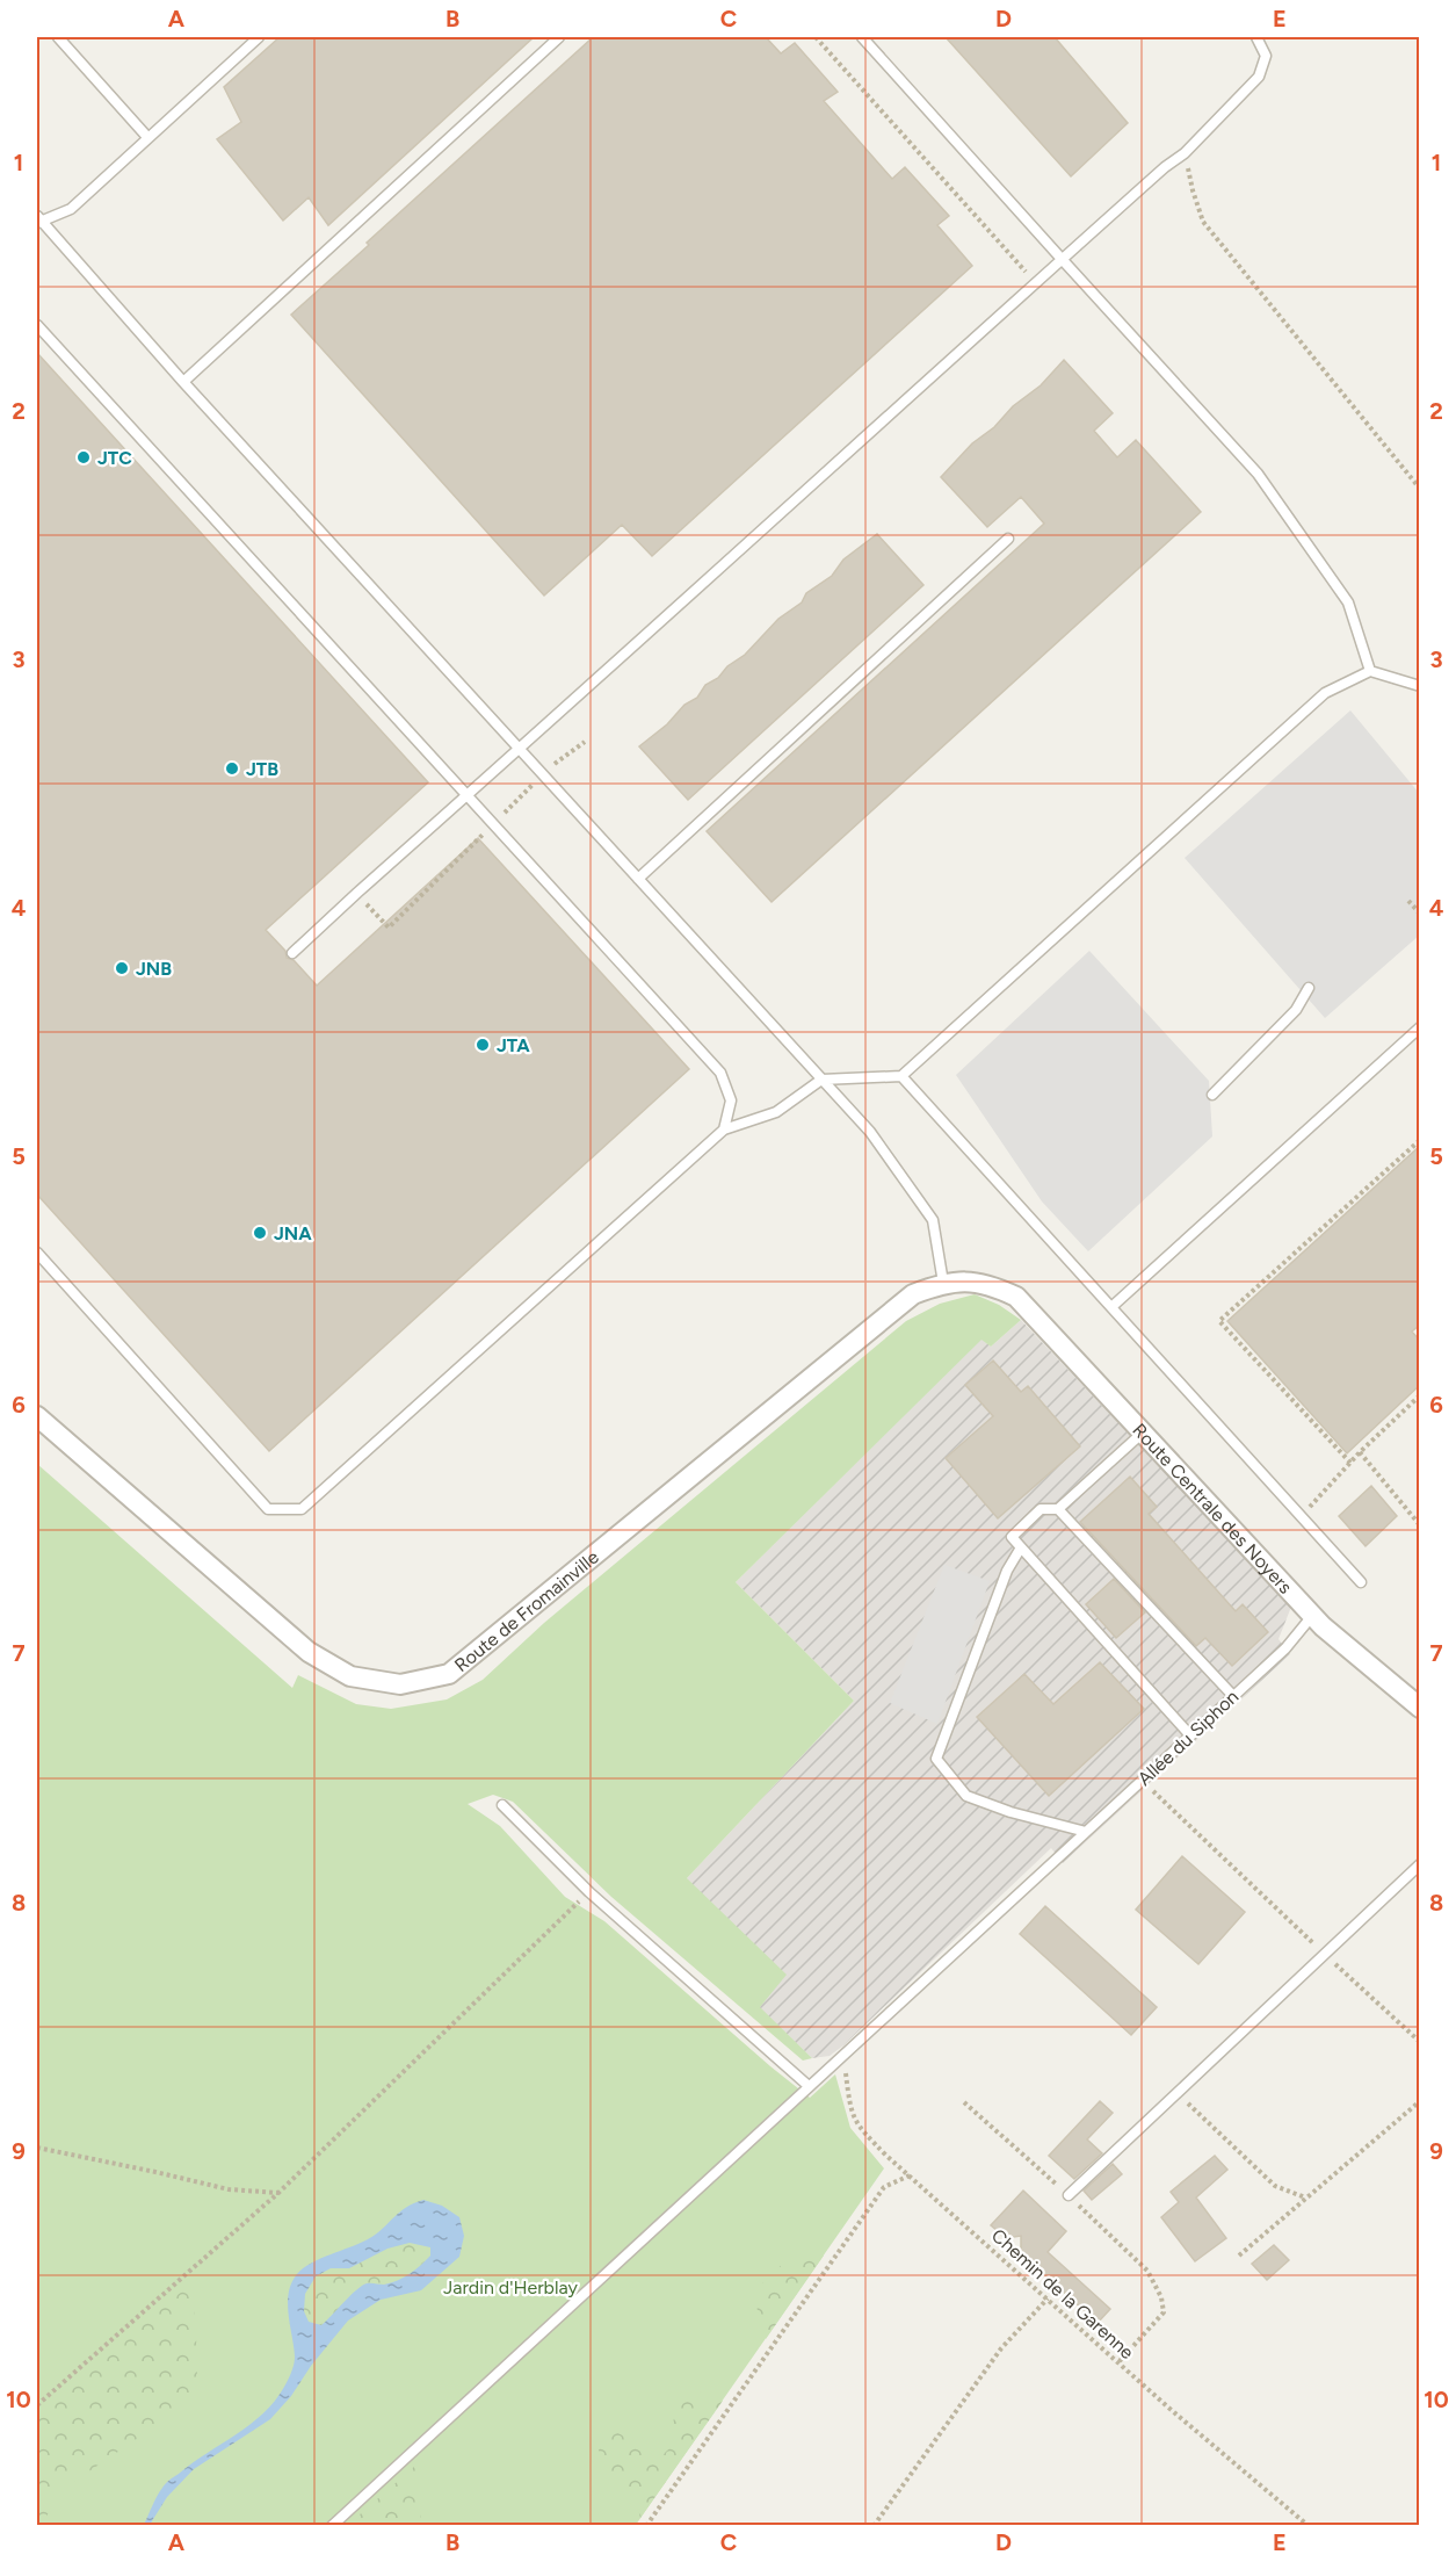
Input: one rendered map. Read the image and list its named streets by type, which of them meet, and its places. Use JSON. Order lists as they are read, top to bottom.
{
  "streets": {
    "street": ["Route Centrale des Noyers", "Route de Fromainville"],
    "lane": ["Allée du Siphon"],
    "path": ["Chemin de la Garenne"]
  },
  "crossings": [
    ["Route Centrale des Noyers", "Route de Fromainville"],
    ["Route Centrale des Noyers", "Allée du Siphon"],
    ["Allée du Siphon", "Chemin de la Garenne"]
  ],
  "parks": ["Jardin d'Herblay"],
  "places": [
    "JTC",
    "JTB",
    "JNB",
    "JTA",
    "JNA"
  ],
  "grid": {
    "columns": [
      "A",
      "B",
      "C",
      "D",
      "E"
    ],
    "rows": [
      "1",
      "2",
      "3",
      "4",
      "5",
      "6",
      "7",
      "8",
      "9",
      "10"
    ]
  }
}
